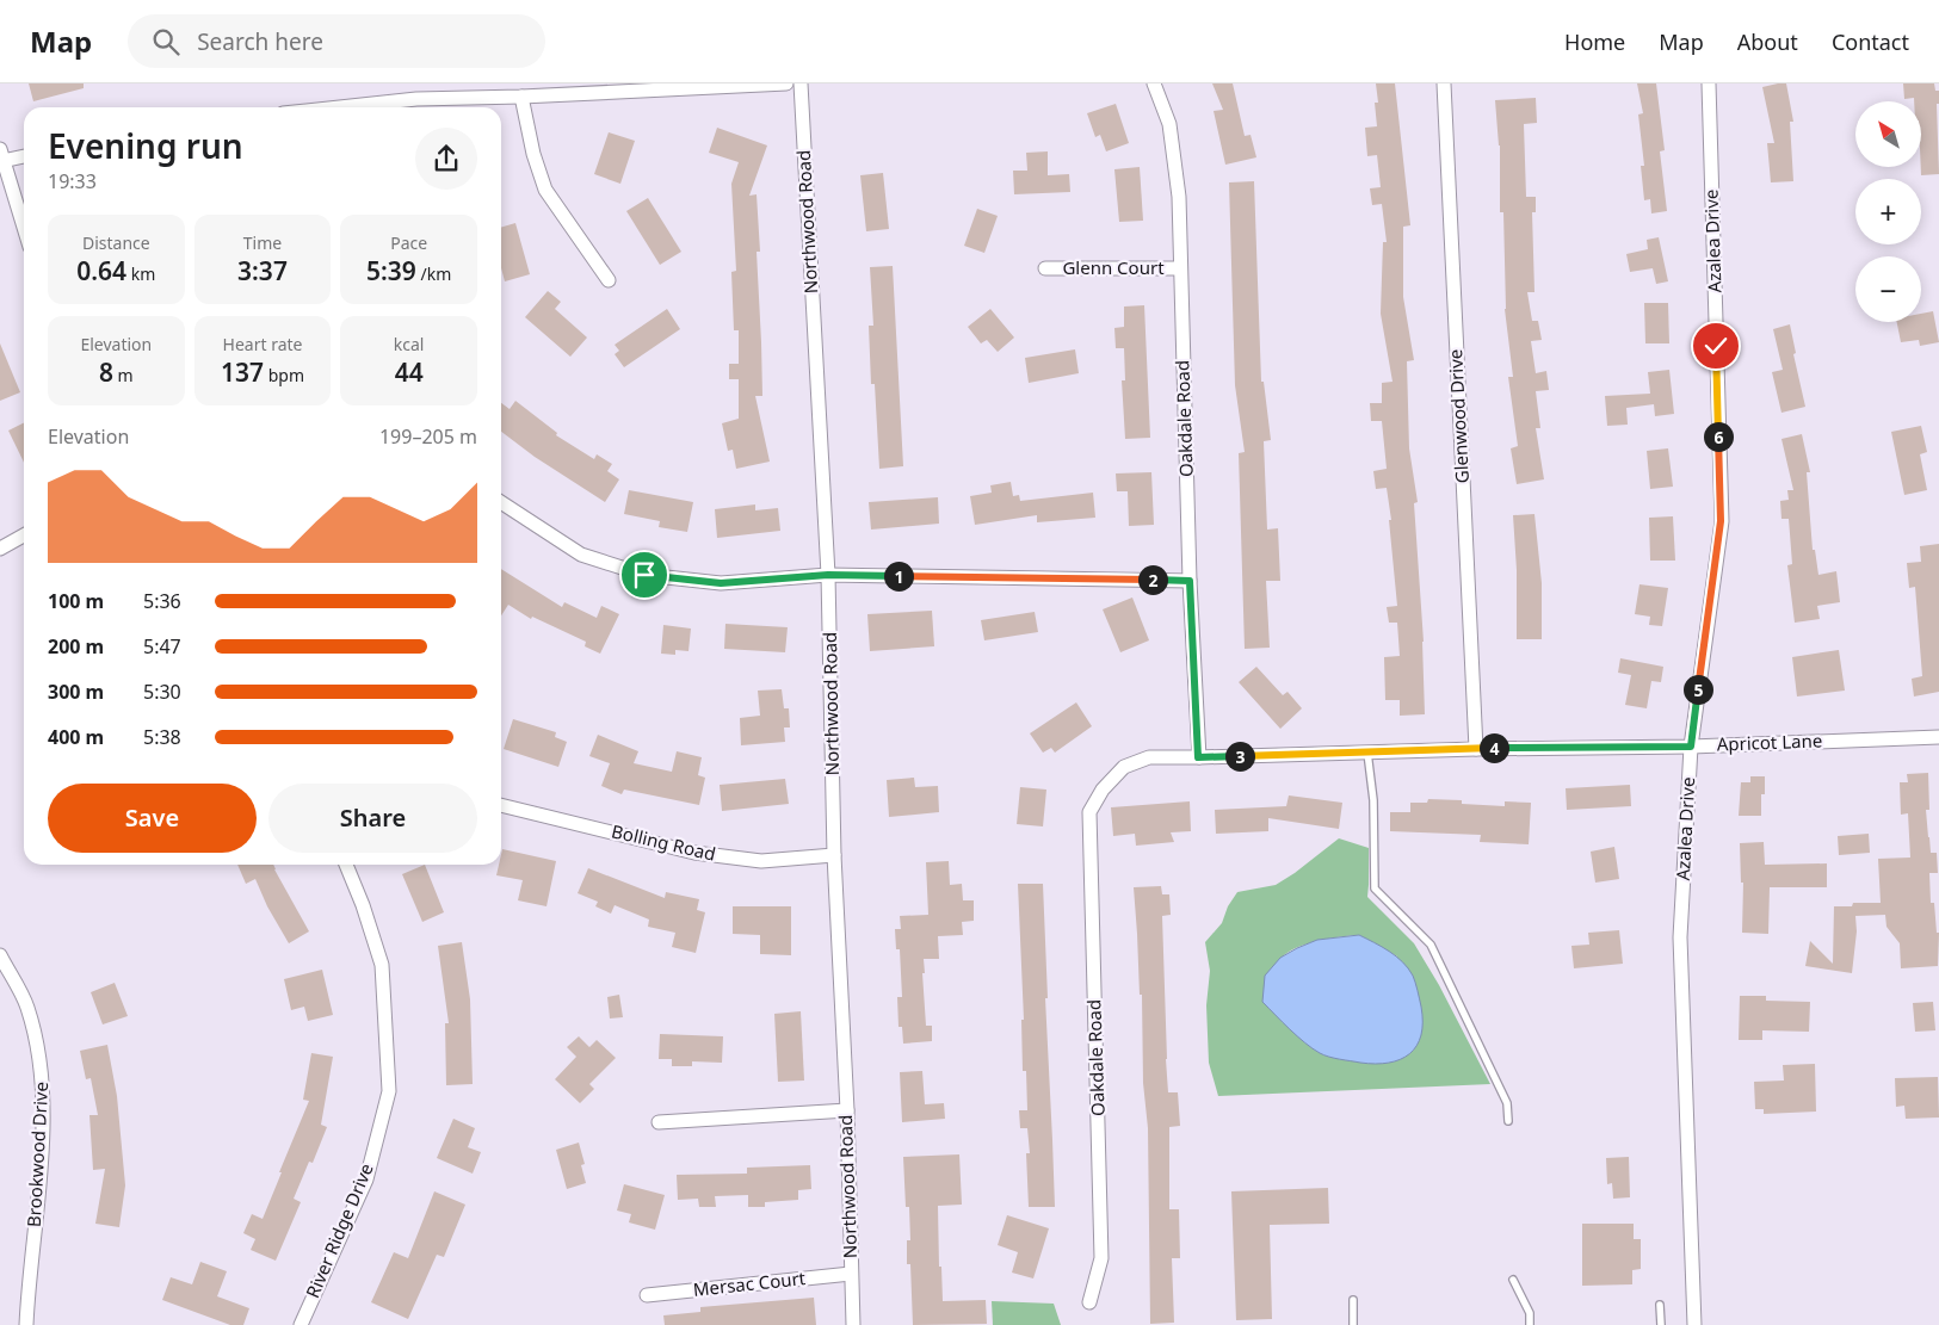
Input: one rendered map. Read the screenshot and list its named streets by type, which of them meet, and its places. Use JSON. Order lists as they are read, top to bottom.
{
  "streets": {
    "street": [
      "Northwood Road",
      "Azalea Drive",
      "Glenn Court",
      "Glenwood Drive",
      "Oakdale Road",
      "Apricot Lane",
      "Bolling Road",
      "Brookwood Drive",
      "River Ridge Drive",
      "Mersac Court"
    ]
  },
  "crossings": [
    ["Northwood Road", "Bolling Road"],
    ["Northwood Road", "Mersac Court"],
    ["Azalea Drive", "Apricot Lane"],
    ["Glenn Court", "Oakdale Road"],
    ["Glenwood Drive", "Apricot Lane"],
    ["Oakdale Road", "Apricot Lane"]
  ],
  "north": "top left",
  "page": {
    "header": "Map",
    "search": "Search here",
    "nav": [
      "Home",
      "Map",
      "About",
      "Contact"
    ],
    "map_buttons": ["+", "−"],
    "heading": ["Evening run", "19:33"],
    "stats": [
      ["Distance", "0.64 km"],
      ["Time", "3:37"],
      ["Pace", "5:39 /km"],
      ["Elevation", "8 m"],
      ["Heart rate", "137 bpm"],
      ["kcal", "44"]
    ],
    "chart": ["Elevation", "199–205 m"],
    "pins": [
      "6",
      "1",
      "2",
      "5",
      "4",
      "3"
    ],
    "list": [
      {
        "name": "100 m",
        "note": "5:36"
      },
      {
        "name": "200 m",
        "note": "5:47"
      },
      {
        "name": "300 m",
        "note": "5:30"
      },
      {
        "name": "400 m",
        "note": "5:38"
      }
    ],
    "buttons": ["Save", "Share"]
  }
}
